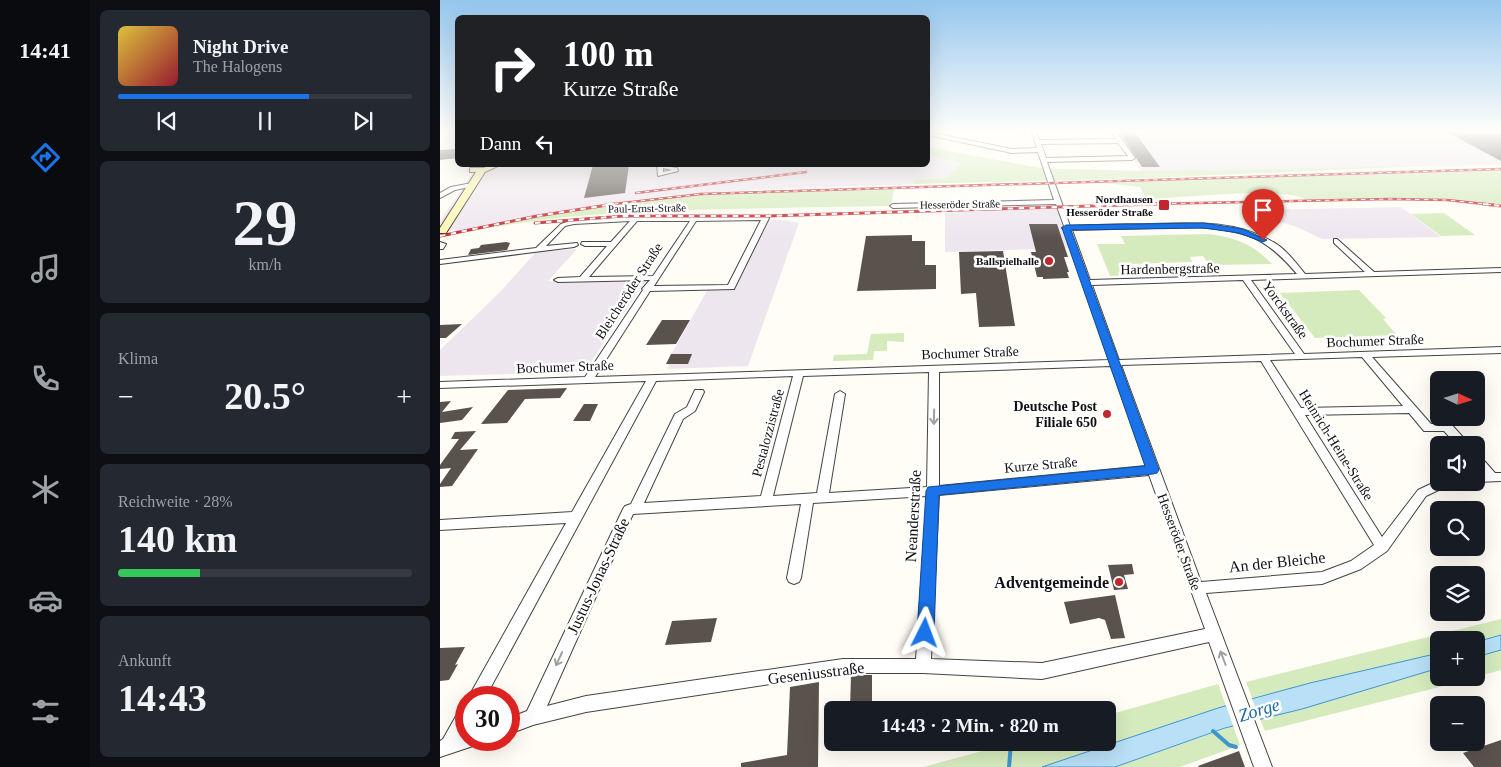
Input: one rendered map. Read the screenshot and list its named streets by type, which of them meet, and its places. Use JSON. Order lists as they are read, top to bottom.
{
  "streets": {
    "street": [
      "Hesseröder Straße",
      "Paul-Ernst-Straße",
      "Hardenbergstraße",
      "Bleicheröder Straße",
      "Yorckstraße",
      "Bochumer Straße",
      "Pestalozzistraße",
      "Heinrich-Heine-Straße",
      "Kurze Straße",
      "Neanderstraße",
      "An der Bleiche",
      "Justus-Jonas-Straße",
      "Geseniusstraße"
    ]
  },
  "crossings": [
    ["Hesseröder Straße", "Hardenbergstraße"],
    ["Hesseröder Straße", "Bochumer Straße"],
    ["Hesseröder Straße", "Kurze Straße"],
    ["Hesseröder Straße", "An der Bleiche"],
    ["Hesseröder Straße", "Geseniusstraße"],
    ["Paul-Ernst-Straße", "Bleicheröder Straße"],
    ["Hardenbergstraße", "Yorckstraße"],
    ["Bleicheröder Straße", "Bochumer Straße"],
    ["Yorckstraße", "Bochumer Straße"],
    ["Bochumer Straße", "Pestalozzistraße"],
    ["Bochumer Straße", "Heinrich-Heine-Straße"],
    ["Bochumer Straße", "Neanderstraße"],
    ["Heinrich-Heine-Straße", "An der Bleiche"],
    ["Kurze Straße", "Neanderstraße"],
    ["Neanderstraße", "Geseniusstraße"],
    ["Justus-Jonas-Straße", "Geseniusstraße"]
  ],
  "one_way": ["Neanderstraße"],
  "water": ["Zorge"],
  "places": {
    "transit": ["Nordhausen Hesseröder Straße"],
    "other": ["Ballspielhalle", "Deutsche Post Filiale 650", "Adventgemeinde"]
  },
  "north": "right",
  "page": {
    "tabs": "14:41",
    "turn": ["100 m", "Kurze Straße"],
    "song": ["Night Drive", "The Halogens"],
    "then": "Dann",
    "tile": [
      ["29", "km/h"],
      "Klima",
      ["Reichweite · 28%", "140 km"],
      ["Ankunft", "14:43"]
    ],
    "map_buttons": ["+", "−"],
    "heat": ["−", "20.5°", "+"],
    "limit": "30",
    "trip": "14:43 · 2 Min. · 820 m"
  }
}
